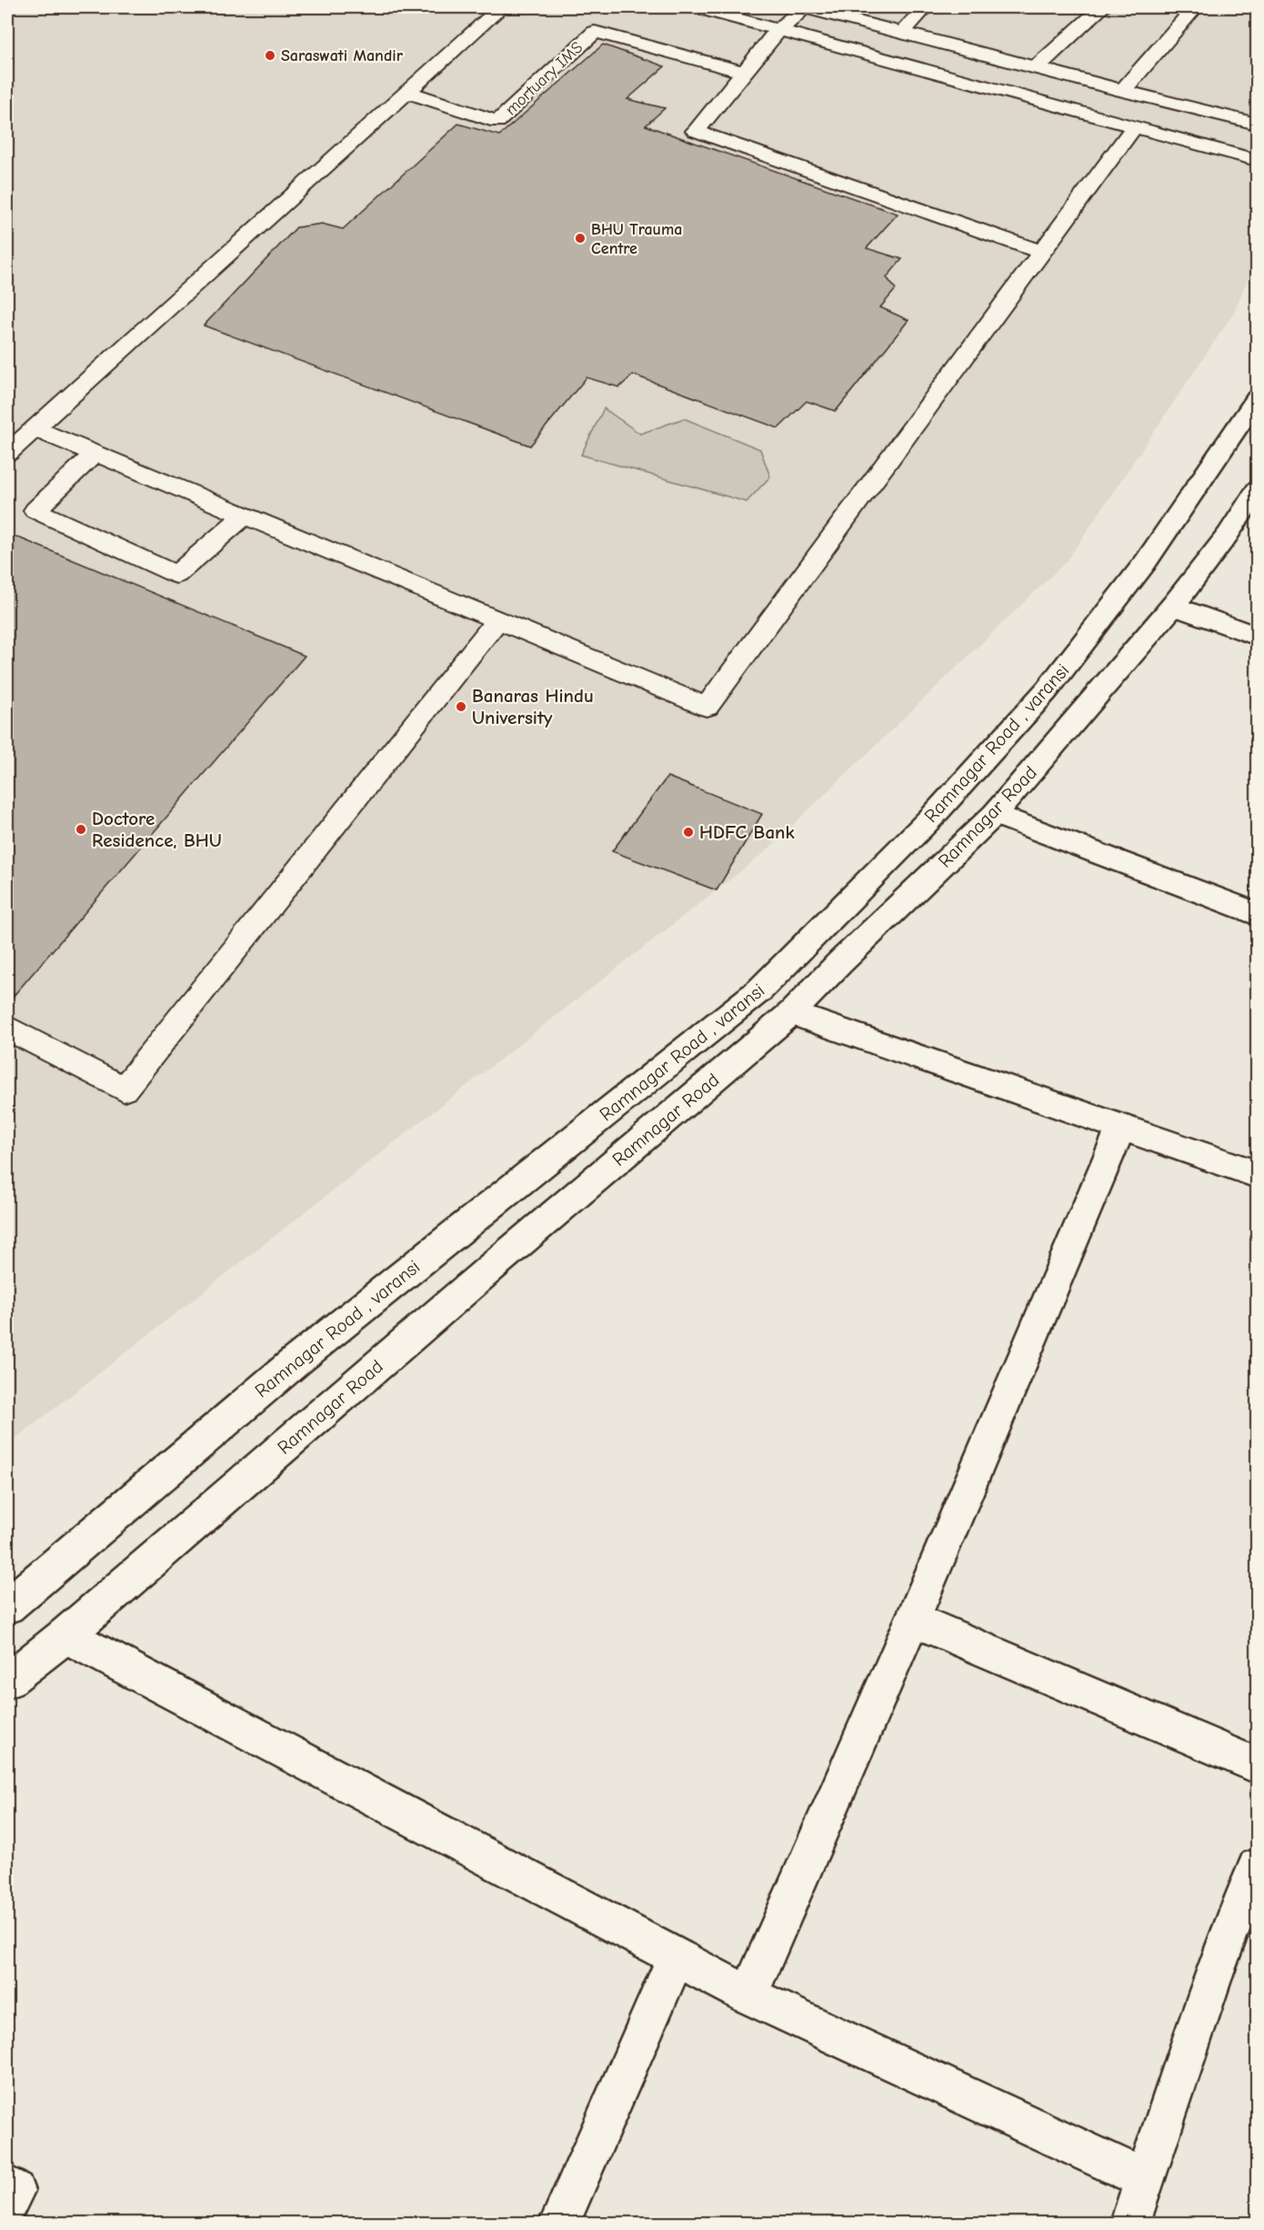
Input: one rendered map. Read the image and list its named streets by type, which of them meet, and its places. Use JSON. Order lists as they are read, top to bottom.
{
  "streets": {
    "main road": ["Ramnagar Road , varansi", "Ramnagar Road"],
    "lane": ["mortuary IMS"]
  },
  "places": [
    "Saraswati Mandir",
    "BHU Trauma Centre",
    "Banaras Hindu University",
    "Doctore Residence, BHU",
    "HDFC Bank"
  ]
}
